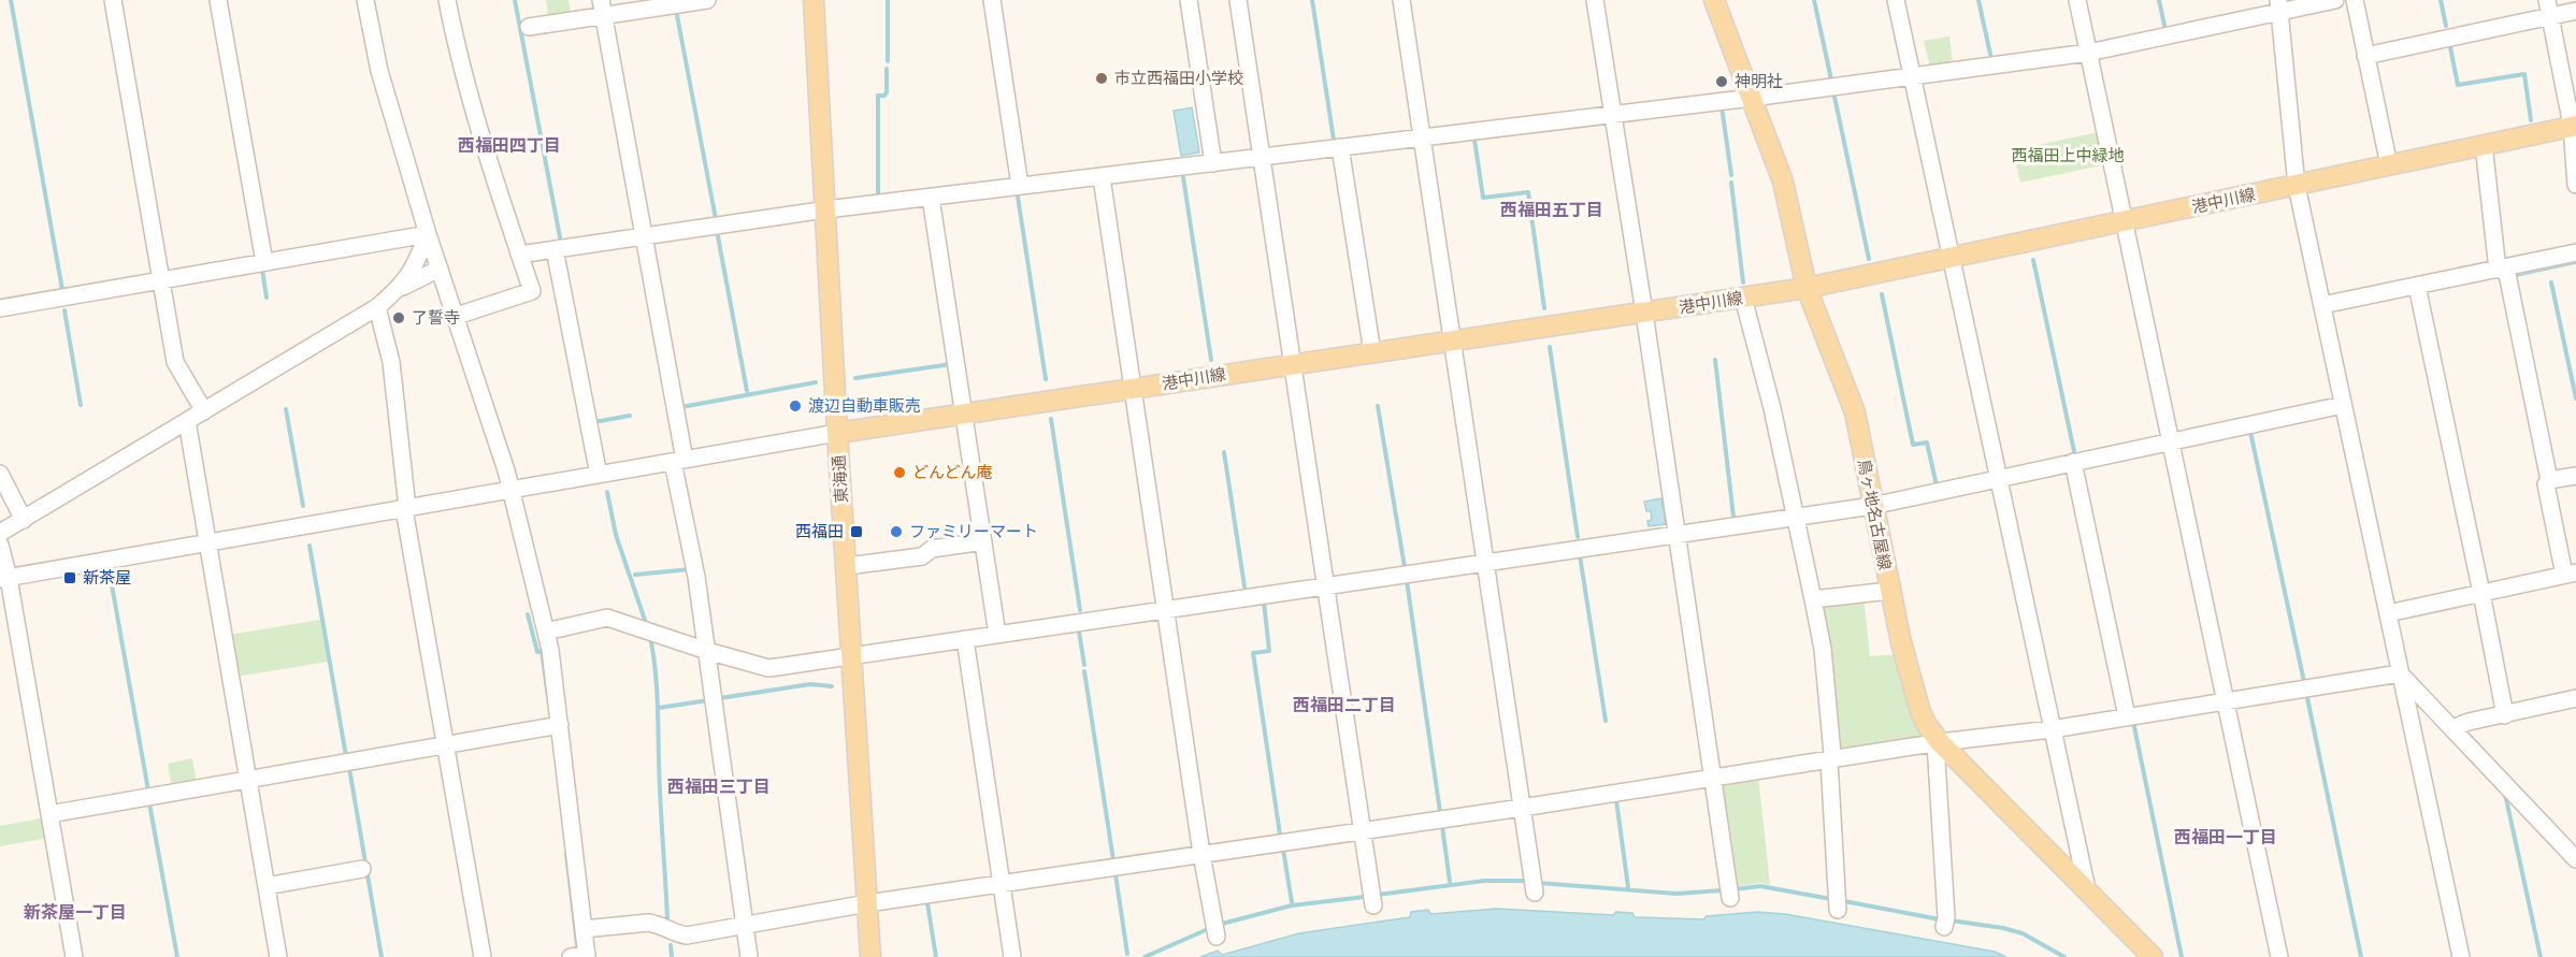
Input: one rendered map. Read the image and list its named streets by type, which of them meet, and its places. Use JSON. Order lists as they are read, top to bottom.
{
  "streets": {
    "main road": ["港中川線", "東海通", "鳥ヶ地名古屋線"]
  },
  "crossings": [
    ["港中川線", "東海通"],
    ["港中川線", "鳥ヶ地名古屋線"]
  ],
  "districts": [
    "西福田四丁目",
    "西福田五丁目",
    "西福田二丁目",
    "西福田三丁目",
    "西福田一丁目",
    "新茶屋一丁目"
  ],
  "parks": ["西福田上中緑地"],
  "places": {
    "other": [
      "市立西福田小学校",
      "神明社",
      "了誓寺",
      "渡辺自動車販売",
      "どんどん庵",
      "ファミリーマート"
    ],
    "transit": ["西福田", "新茶屋"]
  }
}
